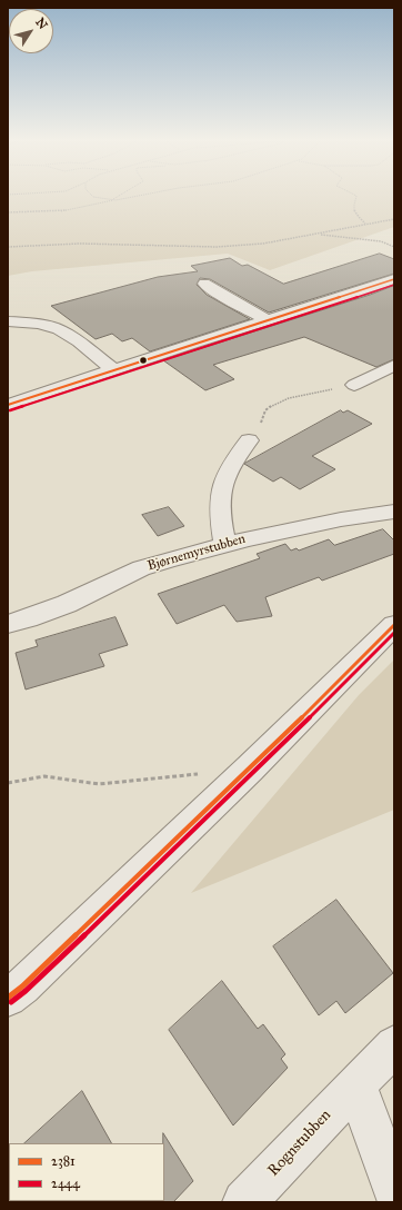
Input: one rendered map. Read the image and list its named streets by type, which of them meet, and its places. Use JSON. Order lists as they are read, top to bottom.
{
  "streets": {
    "street": ["Bjørnemyrstubben", "Rognstubben"]
  },
  "lines": ["transit line 2381", "transit line 2444"],
  "legend": ["2381", "2444"],
  "north": "top right"
}
